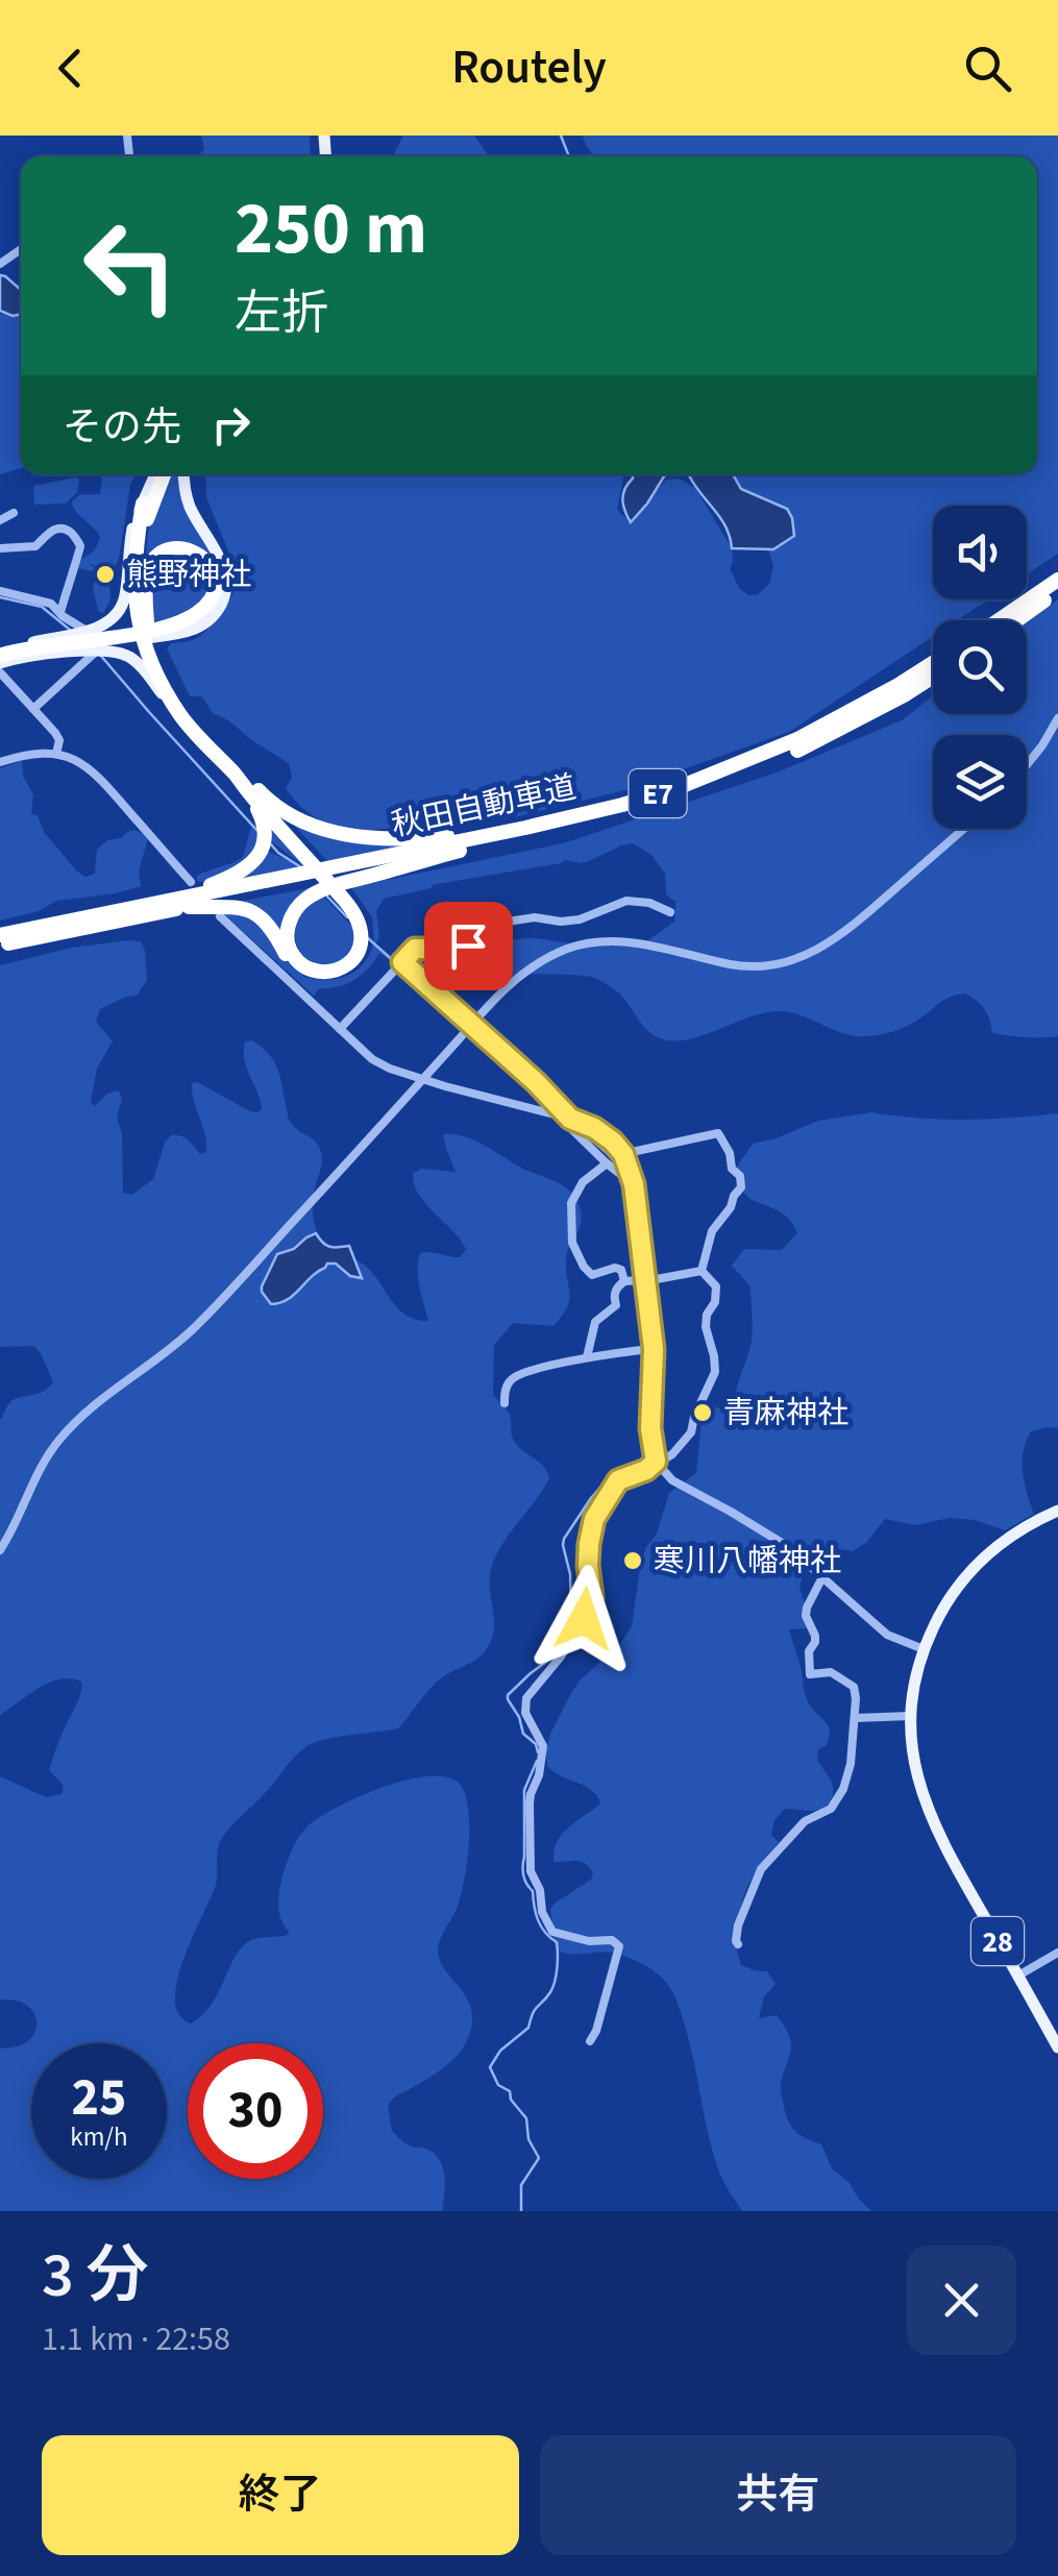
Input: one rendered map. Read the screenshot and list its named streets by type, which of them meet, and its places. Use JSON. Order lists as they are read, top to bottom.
{
  "streets": {
    "highway": ["E7", "秋田自動車道"],
    "main road": ["28"]
  },
  "places": ["熊野神社", "青麻神社", "寒川八幡神社"],
  "page": {
    "header": "Routely",
    "turn": ["250 m", "左折"],
    "then": "その先",
    "speed": "25 km/h",
    "limit": "30",
    "heading": ["3 分", "1.1 km · 22:58"],
    "buttons": ["終了", "共有"]
  }
}
